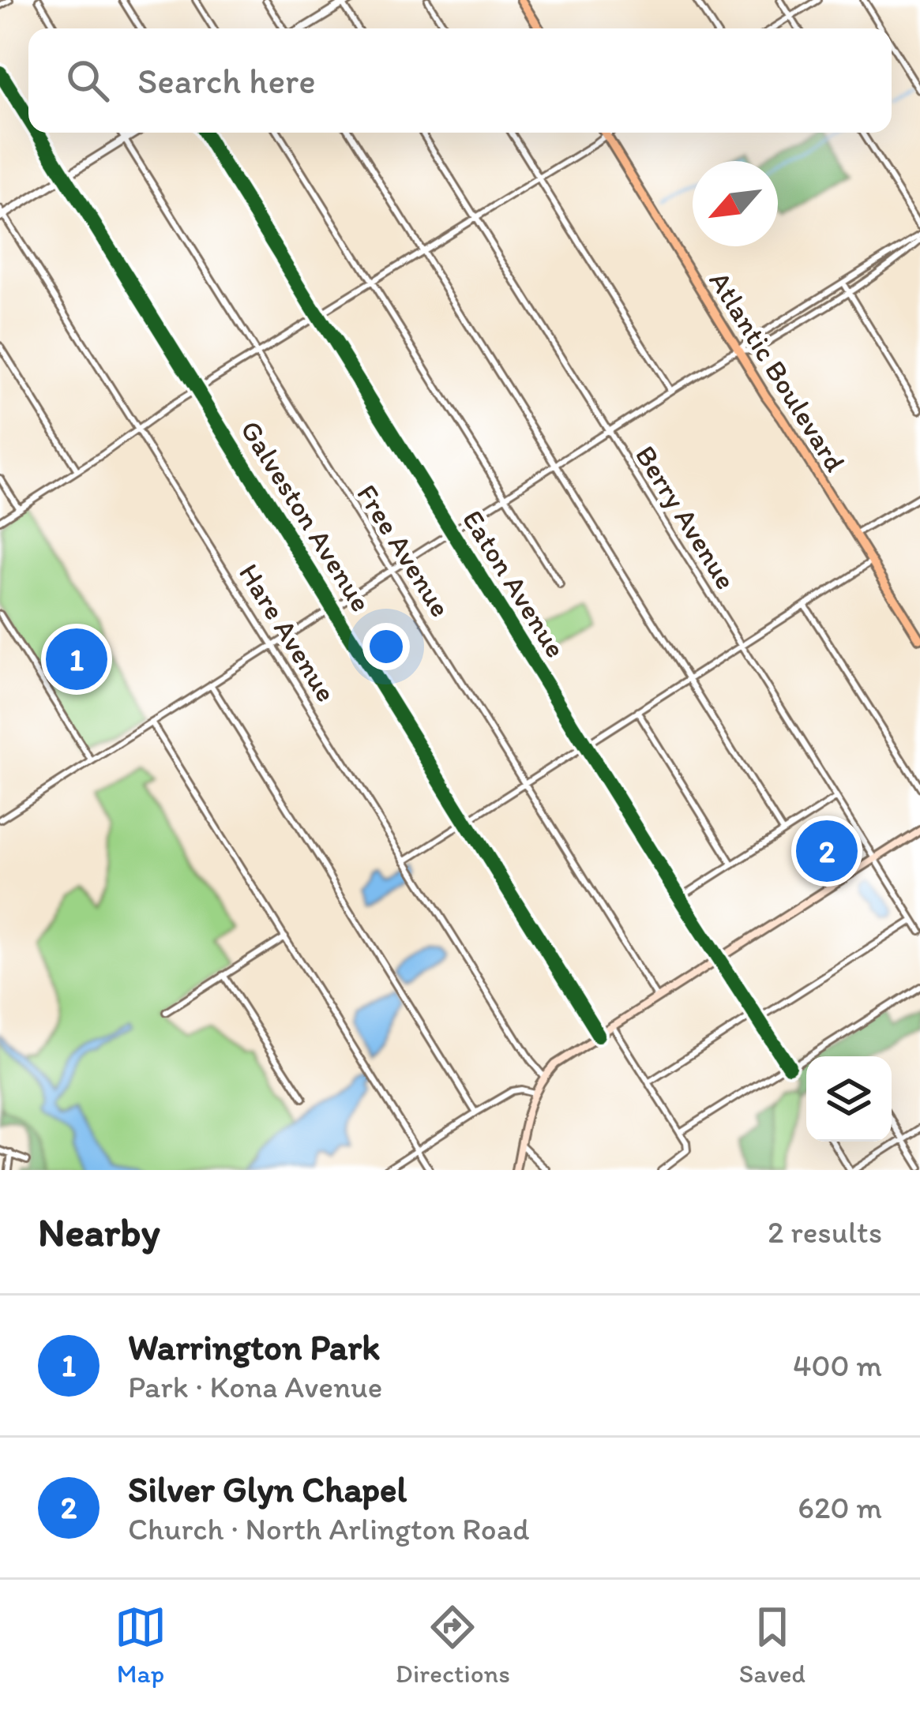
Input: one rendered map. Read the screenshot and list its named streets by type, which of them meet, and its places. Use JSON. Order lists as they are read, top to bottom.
{
  "streets": {
    "main road": ["Atlantic Boulevard"],
    "street": [
      "Galveston Avenue",
      "Berry Avenue",
      "Free Avenue",
      "Eaton Avenue",
      "Hare Avenue"
    ]
  },
  "north": "bottom left",
  "page": {
    "search": "Search here",
    "pins": ["1", "2"],
    "heading": ["Nearby", "2 results"],
    "list": [
      {
        "mark": "1",
        "name": "Warrington Park",
        "note": "Park · Kona Avenue",
        "value": "400 m"
      },
      {
        "mark": "2",
        "name": "Silver Glyn Chapel",
        "note": "Church · North Arlington Road",
        "value": "620 m"
      }
    ],
    "nav": ["Map", "Directions", "Saved"]
  }
}
